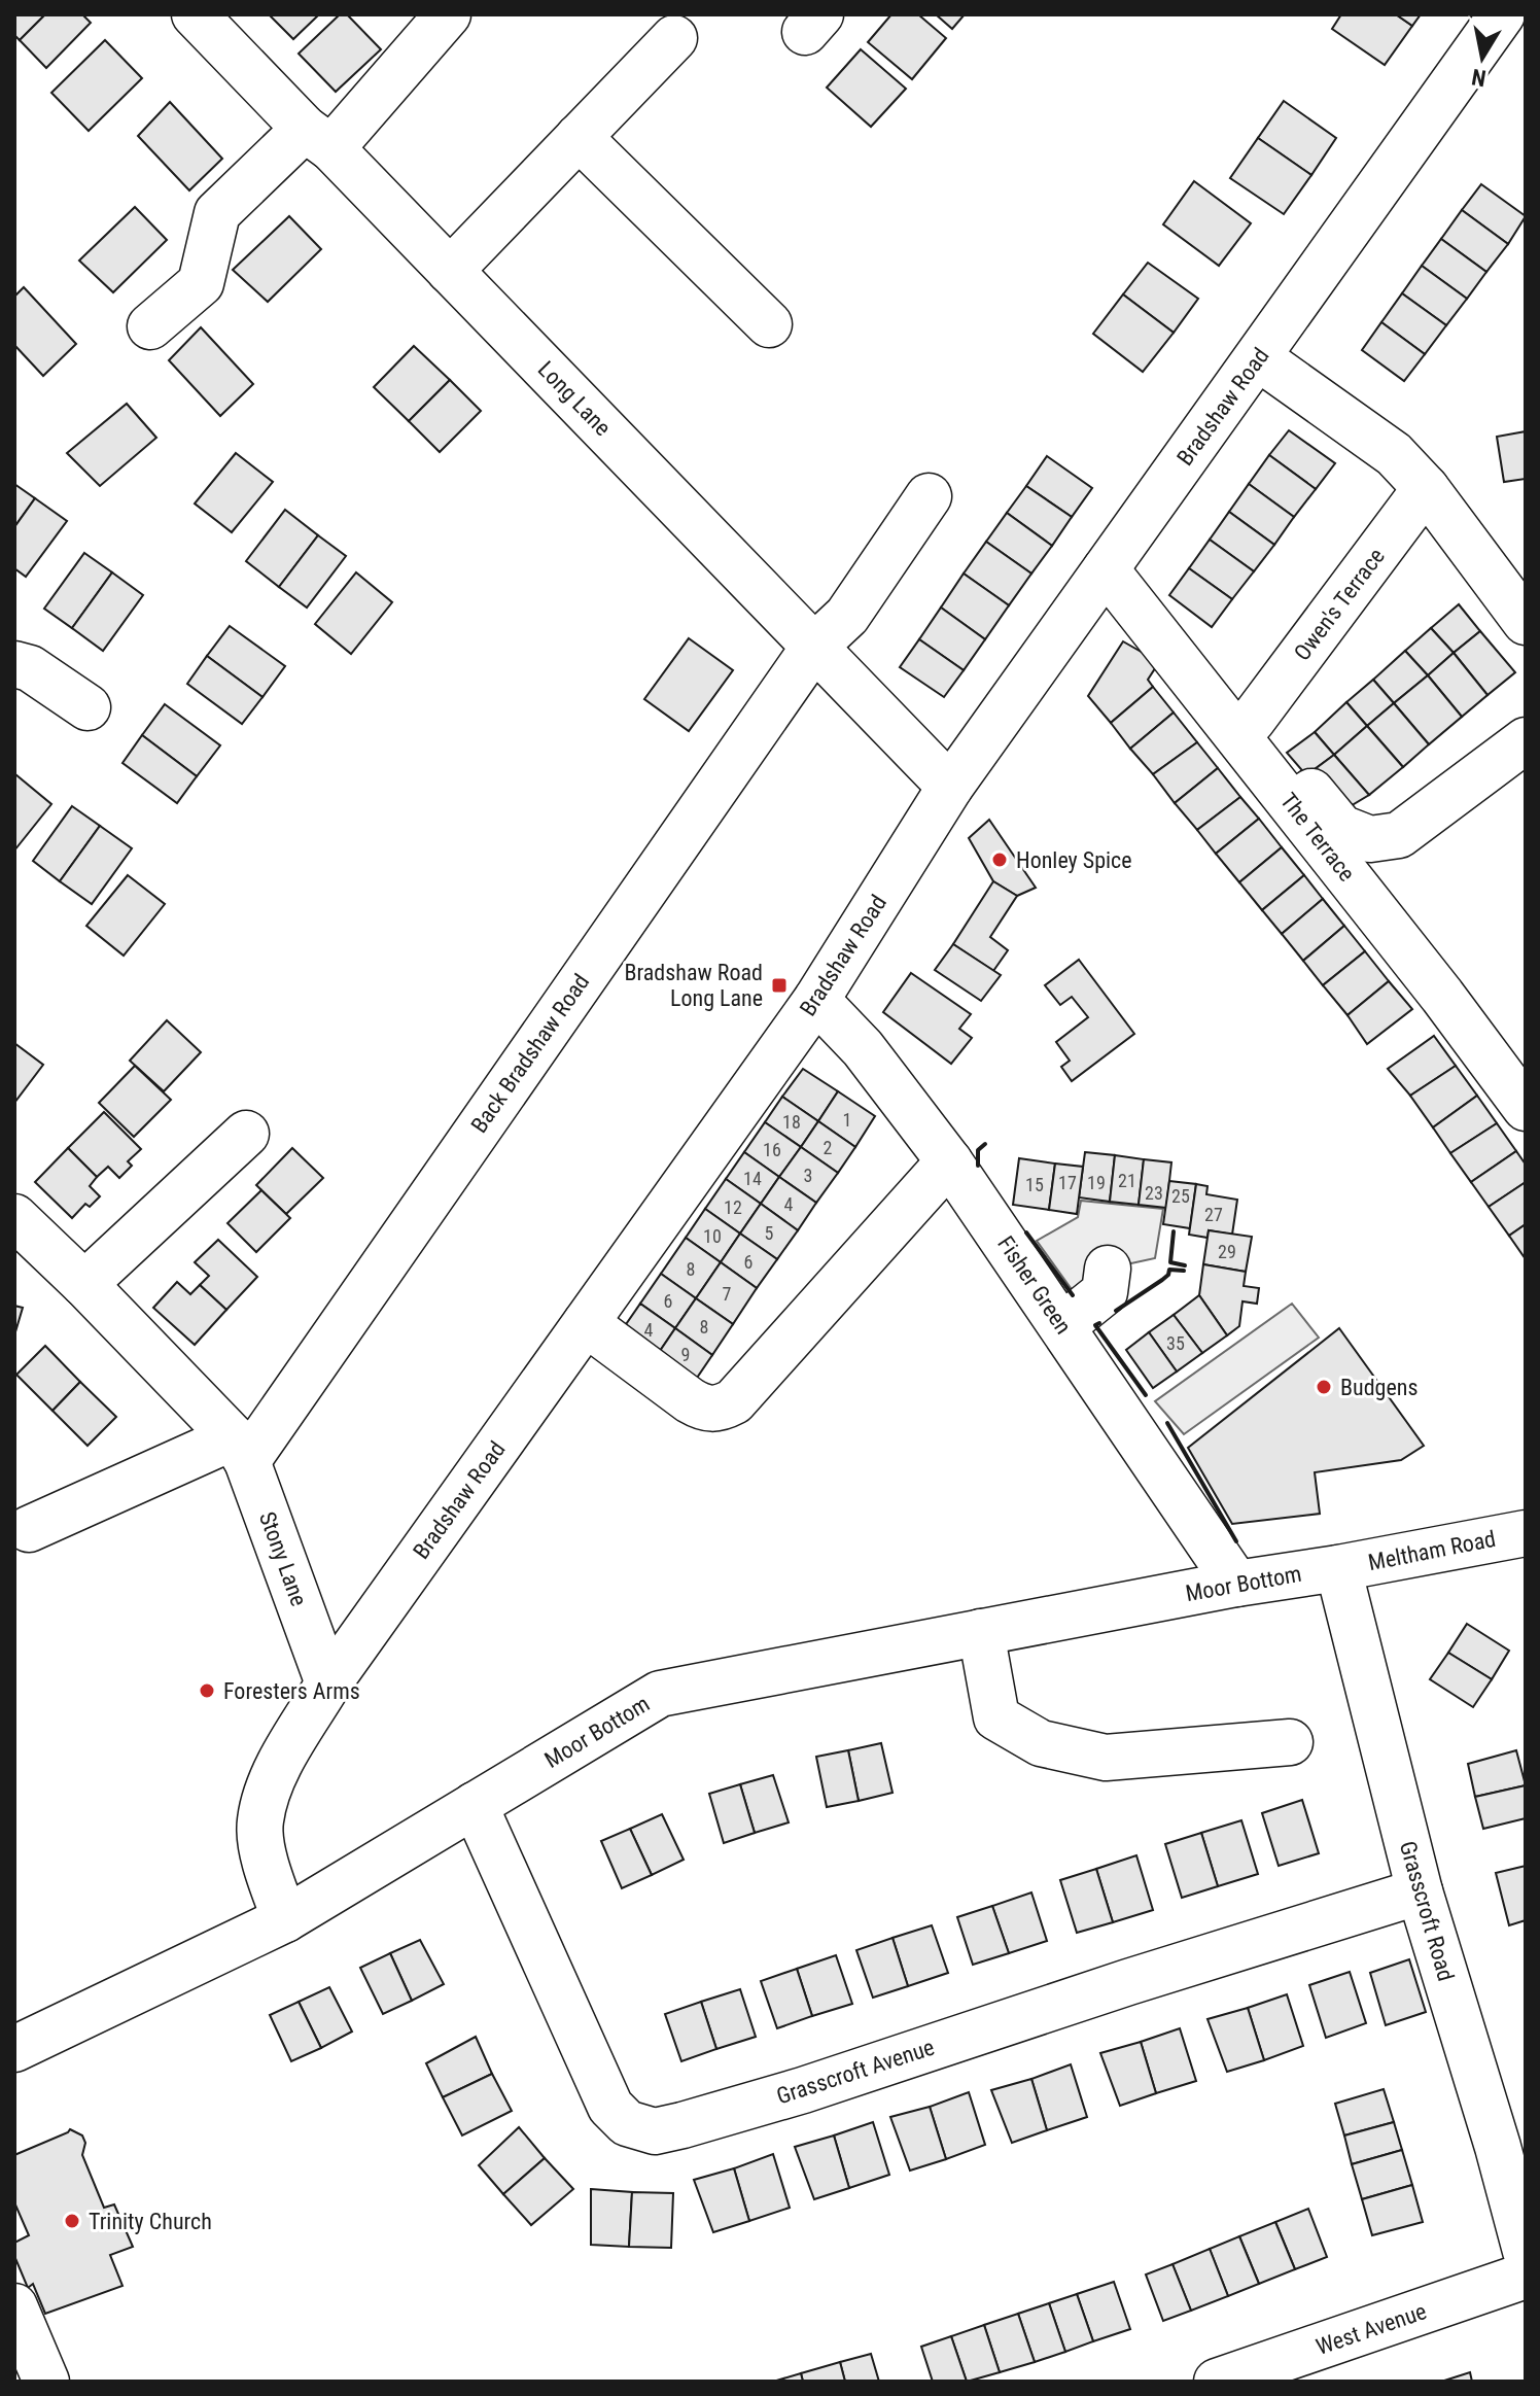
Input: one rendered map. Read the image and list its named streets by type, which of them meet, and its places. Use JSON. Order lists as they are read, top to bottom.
{
  "streets": {
    "street": [
      "Long Lane",
      "Bradshaw Road",
      "Owen's Terrace",
      "The Terrace",
      "Back Bradshaw Road",
      "Fisher Green",
      "Meltham Road",
      "Stony Lane",
      "Moor Bottom",
      "Grasscroft Road",
      "Grasscroft Avenue",
      "West Avenue"
    ]
  },
  "crossings": [
    ["Long Lane", "Bradshaw Road"],
    ["Long Lane", "Back Bradshaw Road"],
    ["Bradshaw Road", "The Terrace"],
    ["Bradshaw Road", "Fisher Green"],
    ["Bradshaw Road", "Stony Lane"],
    ["Bradshaw Road", "Moor Bottom"],
    ["Back Bradshaw Road", "Stony Lane"],
    ["Fisher Green", "Moor Bottom"],
    ["Meltham Road", "Moor Bottom"],
    ["Meltham Road", "Grasscroft Road"],
    ["Moor Bottom", "Grasscroft Road"],
    ["Moor Bottom", "Grasscroft Avenue"],
    ["Grasscroft Road", "Grasscroft Avenue"]
  ],
  "places": {
    "other": [
      "Honley Spice",
      "Budgens",
      "Foresters Arms",
      "Trinity Church"
    ],
    "transit": ["Bradshaw Road Long Lane"]
  },
  "house_numbers": [
    "1",
    "18",
    "2",
    "16",
    "3",
    "14",
    "21",
    "17",
    "19",
    "15",
    "23",
    "25",
    "4",
    "12",
    "27",
    "5",
    "10",
    "29",
    "6",
    "8",
    "7",
    "6",
    "8",
    "4",
    "35",
    "9"
  ],
  "north": "bottom"
}
